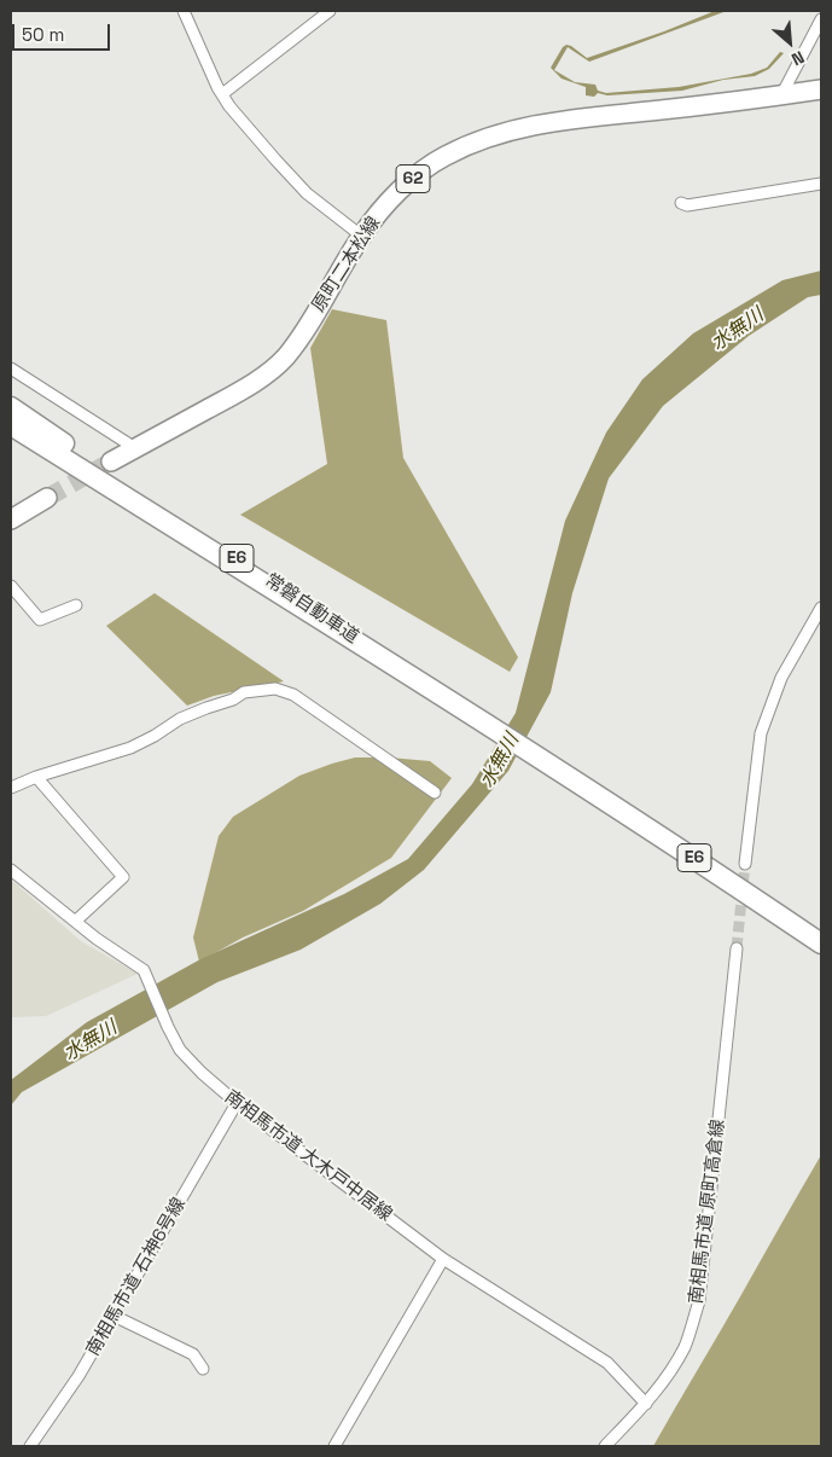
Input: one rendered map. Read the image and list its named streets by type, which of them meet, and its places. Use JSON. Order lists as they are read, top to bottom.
{
  "streets": {
    "highway": ["E6", "常磐自動車道"],
    "main road": ["62", "原町二本松線"],
    "street": ["南相馬市道 大木戸中居線", "南相馬市道 原町高倉線", "南相馬市道 石神6号線"]
  },
  "crossings": [
    ["南相馬市道 大木戸中居線", "南相馬市道 原町高倉線"],
    ["南相馬市道 大木戸中居線", "南相馬市道 石神6号線"]
  ],
  "water": ["水無川"],
  "scale_bar": "50 m",
  "north": "bottom right"
}
